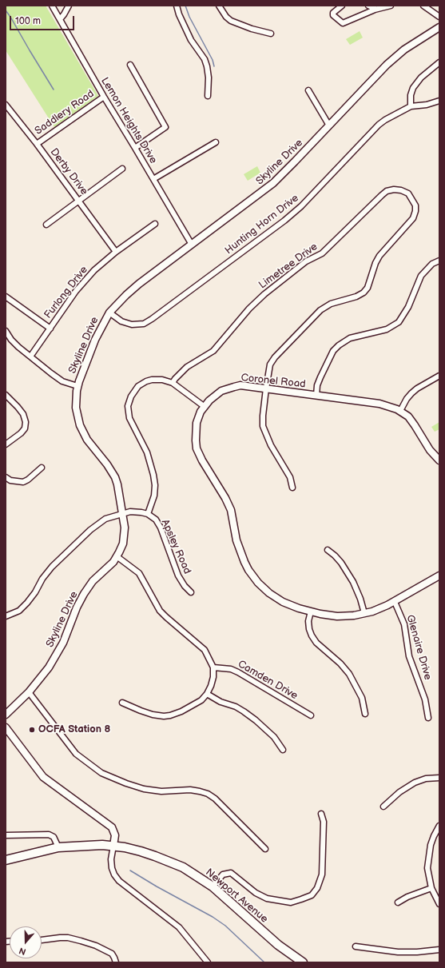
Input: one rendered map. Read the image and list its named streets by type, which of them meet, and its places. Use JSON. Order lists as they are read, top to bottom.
{
  "streets": {
    "main road": ["Newport Avenue"],
    "street": [
      "Saddlery Road",
      "Lemon Heights Drive",
      "Skyline Drive",
      "Derby Drive",
      "Hunting Horn Drive",
      "Limetree Drive",
      "Furlong Drive",
      "Coronel Road",
      "Apsley Road",
      "Glenaire Drive",
      "Camden Drive"
    ]
  },
  "crossings": [
    ["Saddlery Road", "Lemon Heights Drive"],
    ["Saddlery Road", "Derby Drive"],
    ["Lemon Heights Drive", "Skyline Drive"],
    ["Skyline Drive", "Hunting Horn Drive"],
    ["Skyline Drive", "Apsley Road"],
    ["Derby Drive", "Furlong Drive"],
    ["Limetree Drive", "Coronel Road"],
    ["Coronel Road", "Glenaire Drive"]
  ],
  "places": ["OCFA Station 8"],
  "scale_bar": "100 m",
  "north": "bottom"
}
